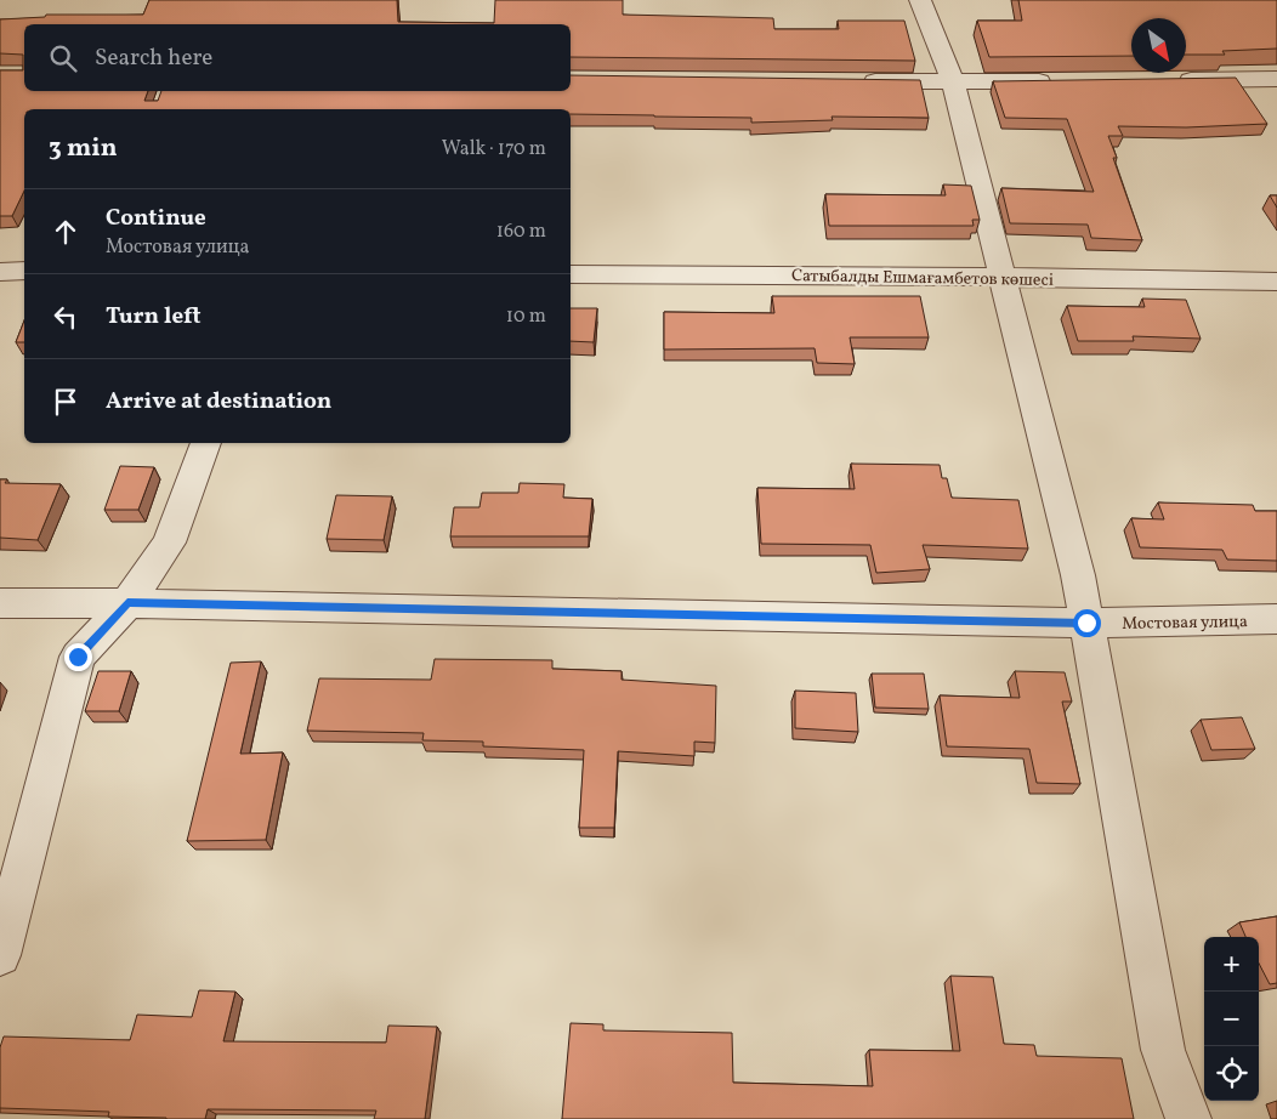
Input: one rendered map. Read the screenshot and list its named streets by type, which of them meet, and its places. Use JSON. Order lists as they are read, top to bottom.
{
  "streets": {
    "street": ["Сатыбалды Ешмағамбетов көшесі", "Мостовая улица"]
  },
  "north": "bottom right",
  "page": {
    "search": "Search here",
    "heading": ["3 min", "Walk · 170 m"],
    "list": [
      ["Continue", "Мостовая улица", "160 m"],
      ["Turn left", "10 m"],
      "Arrive at destination"
    ],
    "map_buttons": ["+", "−"]
  }
}
